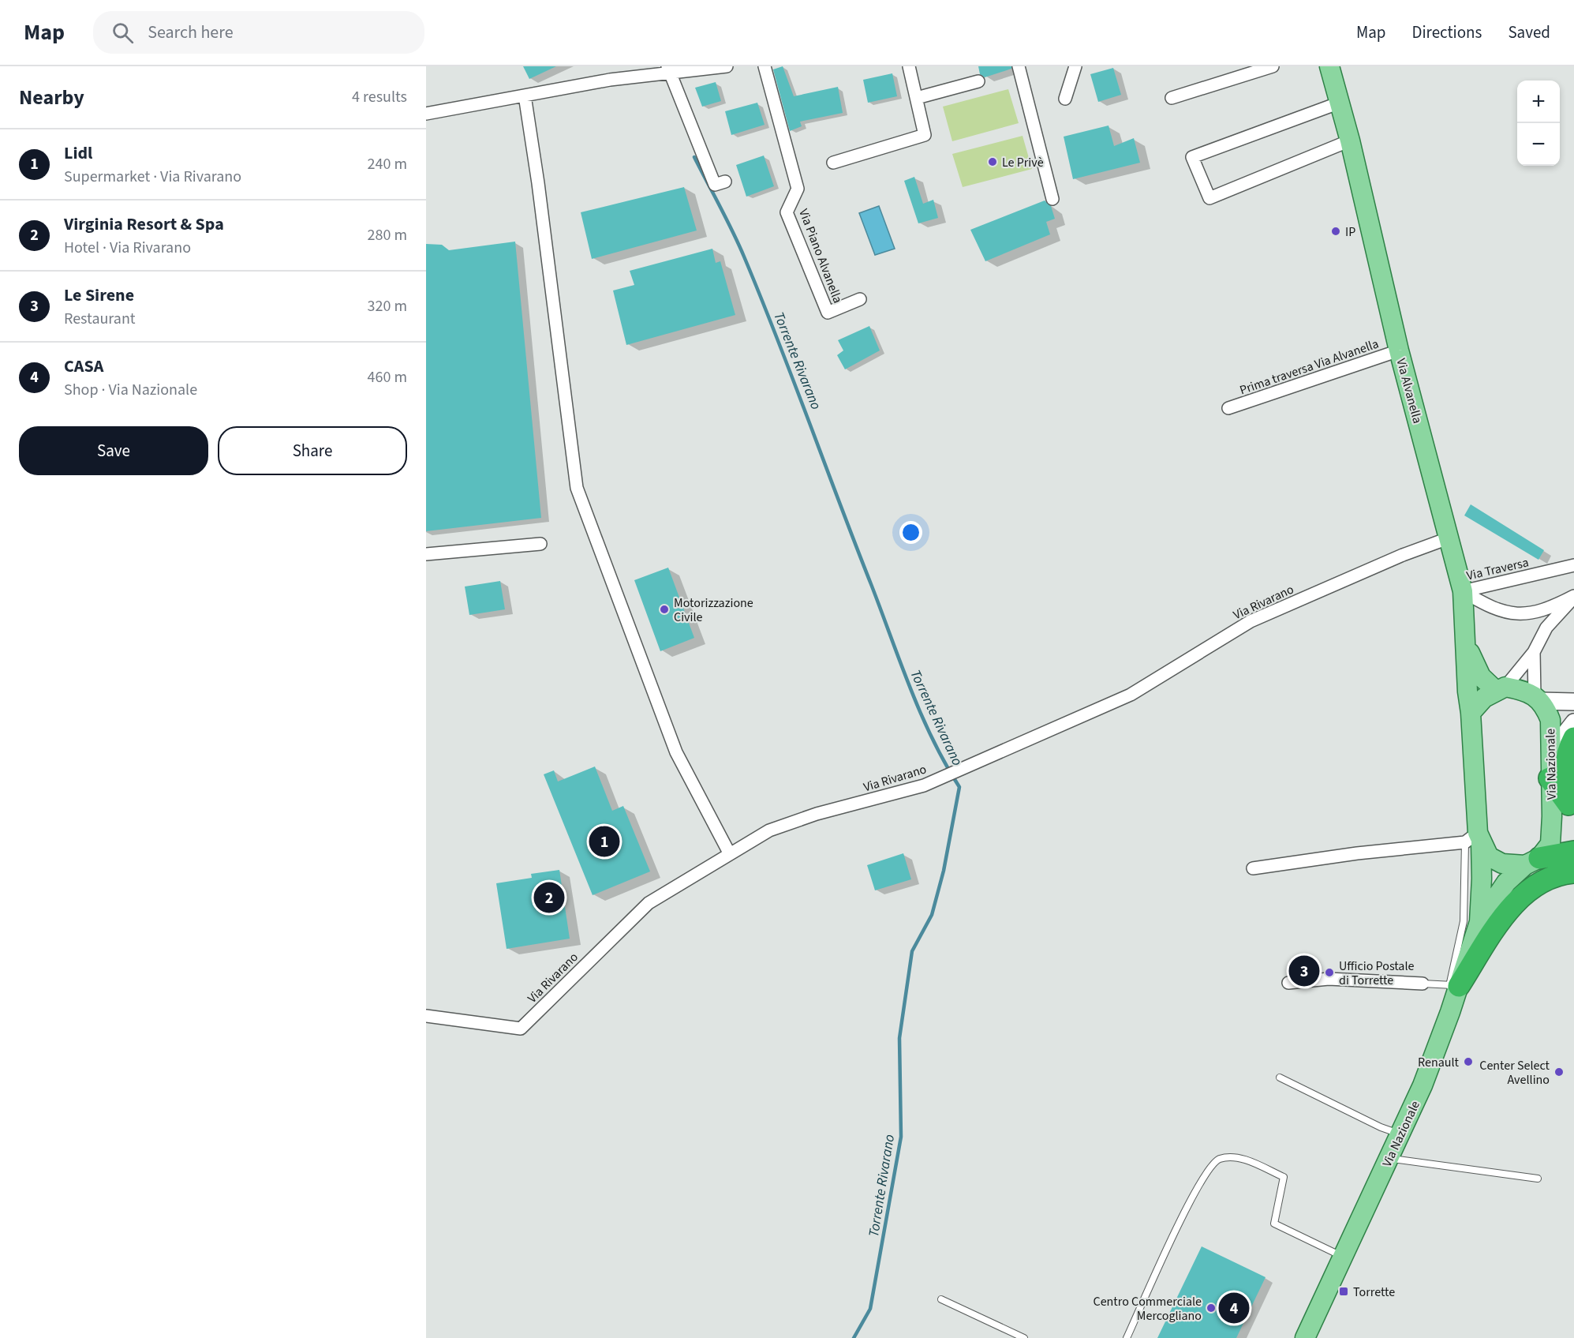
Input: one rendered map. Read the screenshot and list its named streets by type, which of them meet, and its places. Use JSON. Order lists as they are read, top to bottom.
{
  "streets": {
    "main road": ["Via Alvanella", "Via Nazionale"],
    "street": [
      "Via Piano Alvanella",
      "Prima traversa Via Alvanella",
      "Via Traversa",
      "Via Rivarano"
    ]
  },
  "crossings": [
    ["Prima traversa Via Alvanella", "Via Alvanella"],
    ["Via Alvanella", "Via Traversa"],
    ["Via Alvanella", "Via Rivarano"],
    ["Via Alvanella", "Via Nazionale"],
    ["Via Traversa", "Via Nazionale"]
  ],
  "water": ["Torrente Rivarano"],
  "places": {
    "other": [
      "Le Privè",
      "IP",
      "Motorizzazione Civile",
      "Ufficio Postale di Torrette",
      "Renault",
      "Center Select Avellino",
      "Centro Commerciale Mercogliano"
    ],
    "transit": ["Torrette"]
  },
  "page": {
    "header": "Map",
    "search": "Search here",
    "nav": ["Map", "Directions", "Saved"],
    "heading": ["Nearby", "4 results"],
    "map_buttons": ["+", "−"],
    "list": [
      {
        "mark": "1",
        "name": "Lidl",
        "note": "Supermarket · Via Rivarano",
        "value": "240 m"
      },
      {
        "mark": "2",
        "name": "Virginia Resort & Spa",
        "note": "Hotel · Via Rivarano",
        "value": "280 m"
      },
      {
        "mark": "3",
        "name": "Le Sirene",
        "note": "Restaurant",
        "value": "320 m"
      },
      {
        "mark": "4",
        "name": "CASA",
        "note": "Shop · Via Nazionale",
        "value": "460 m"
      }
    ],
    "buttons": ["Save", "Share"],
    "pins": [
      "1",
      "2",
      "3",
      "4"
    ]
  }
}
